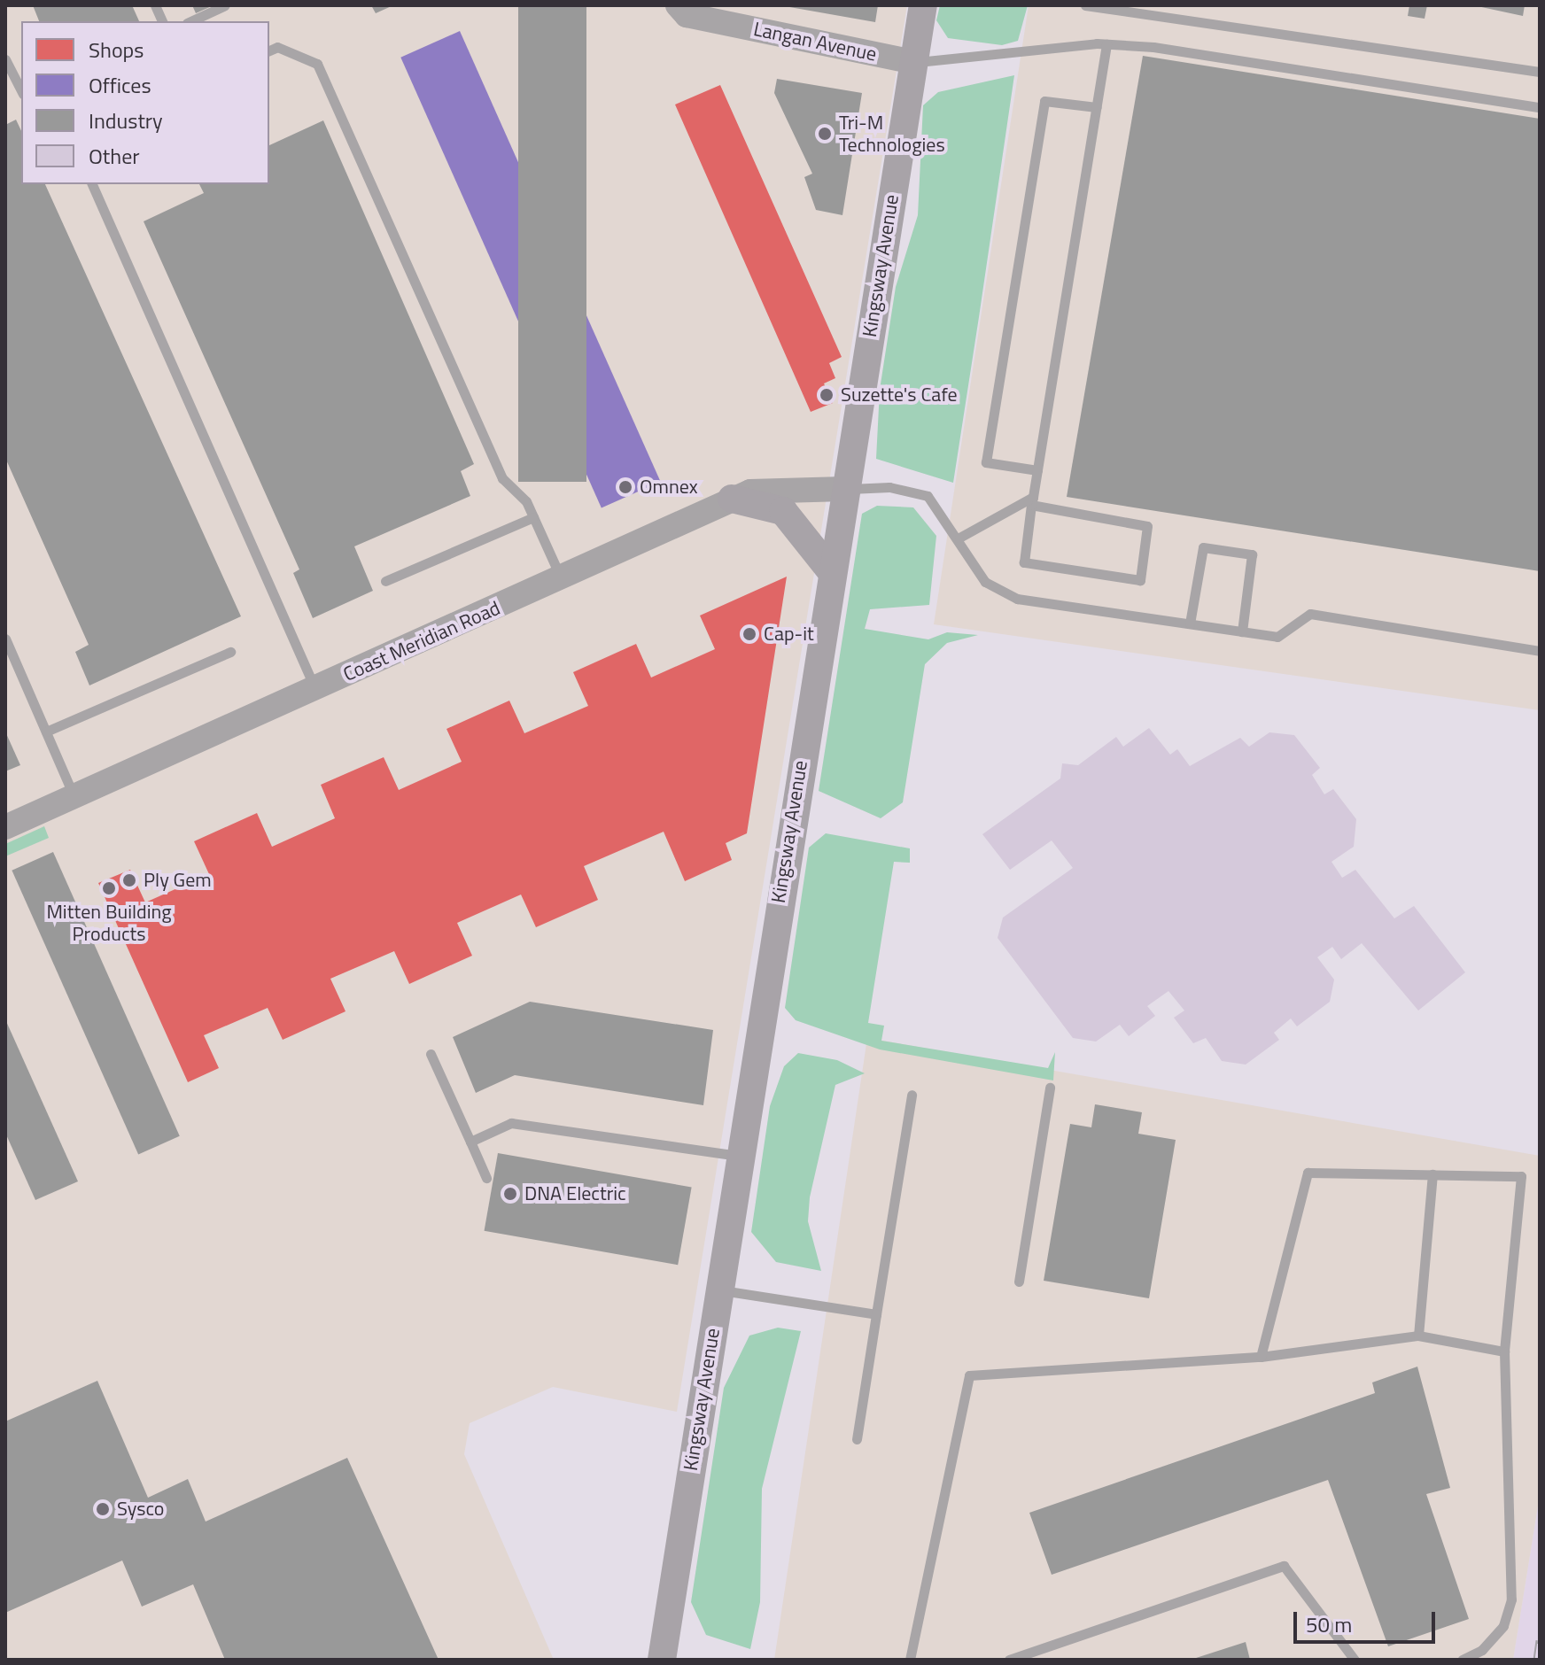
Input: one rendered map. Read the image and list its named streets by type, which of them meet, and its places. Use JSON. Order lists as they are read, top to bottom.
{
  "streets": {
    "main road": ["Kingsway Avenue"],
    "street": ["Langan Avenue", "Coast Meridian Road"]
  },
  "crossings": [
    ["Langan Avenue", "Kingsway Avenue"],
    ["Kingsway Avenue", "Coast Meridian Road"]
  ],
  "places": [
    "Tri-M Technologies",
    "Suzette's Cafe",
    "Omnex",
    "Cap-it",
    "Ply Gem",
    "Mitten Building Products",
    "DNA Electric",
    "Sysco"
  ],
  "legend": [
    "Shops",
    "Offices",
    "Industry",
    "Other"
  ],
  "scale_bar": "50 m"
}
